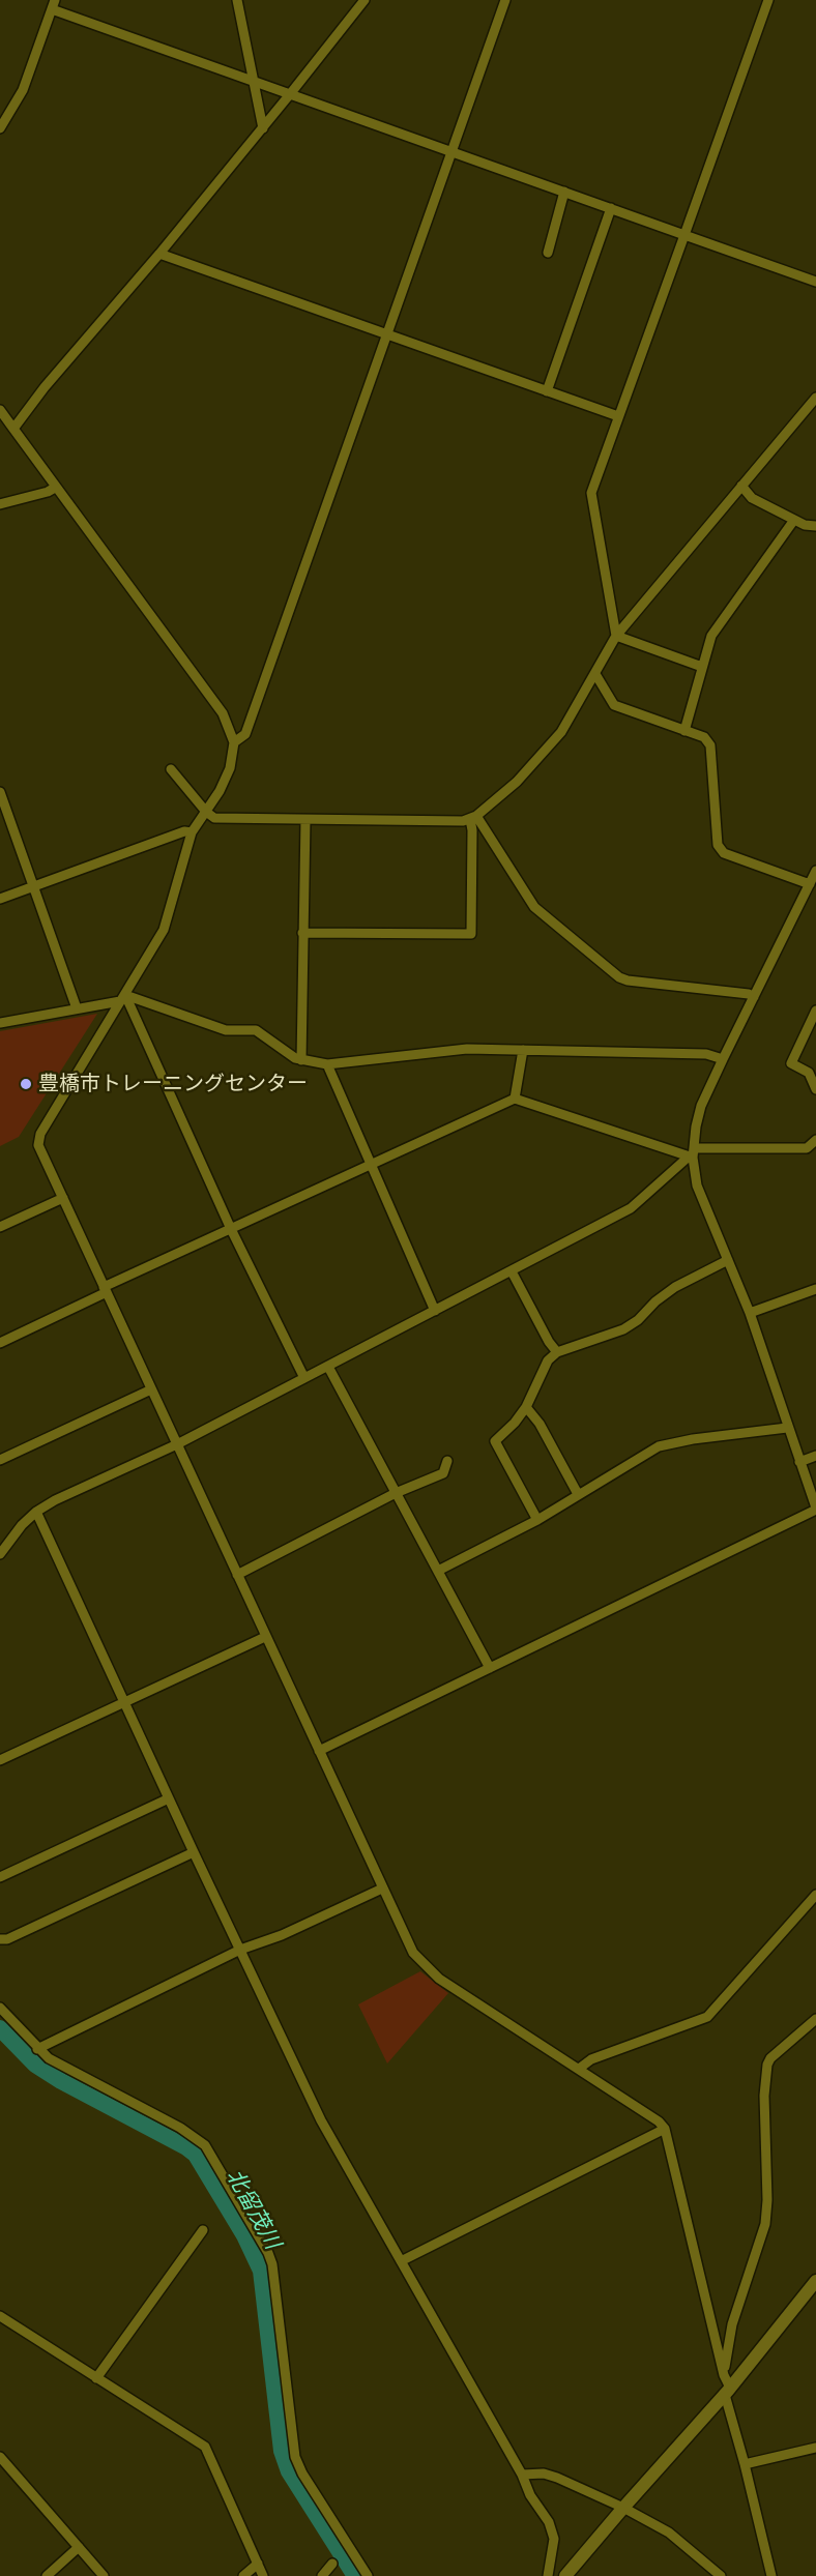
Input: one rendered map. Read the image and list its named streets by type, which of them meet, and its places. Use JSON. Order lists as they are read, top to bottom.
{
  "water": ["北留茂川"],
  "places": ["豊橋市トレーニングセンター"]
}
